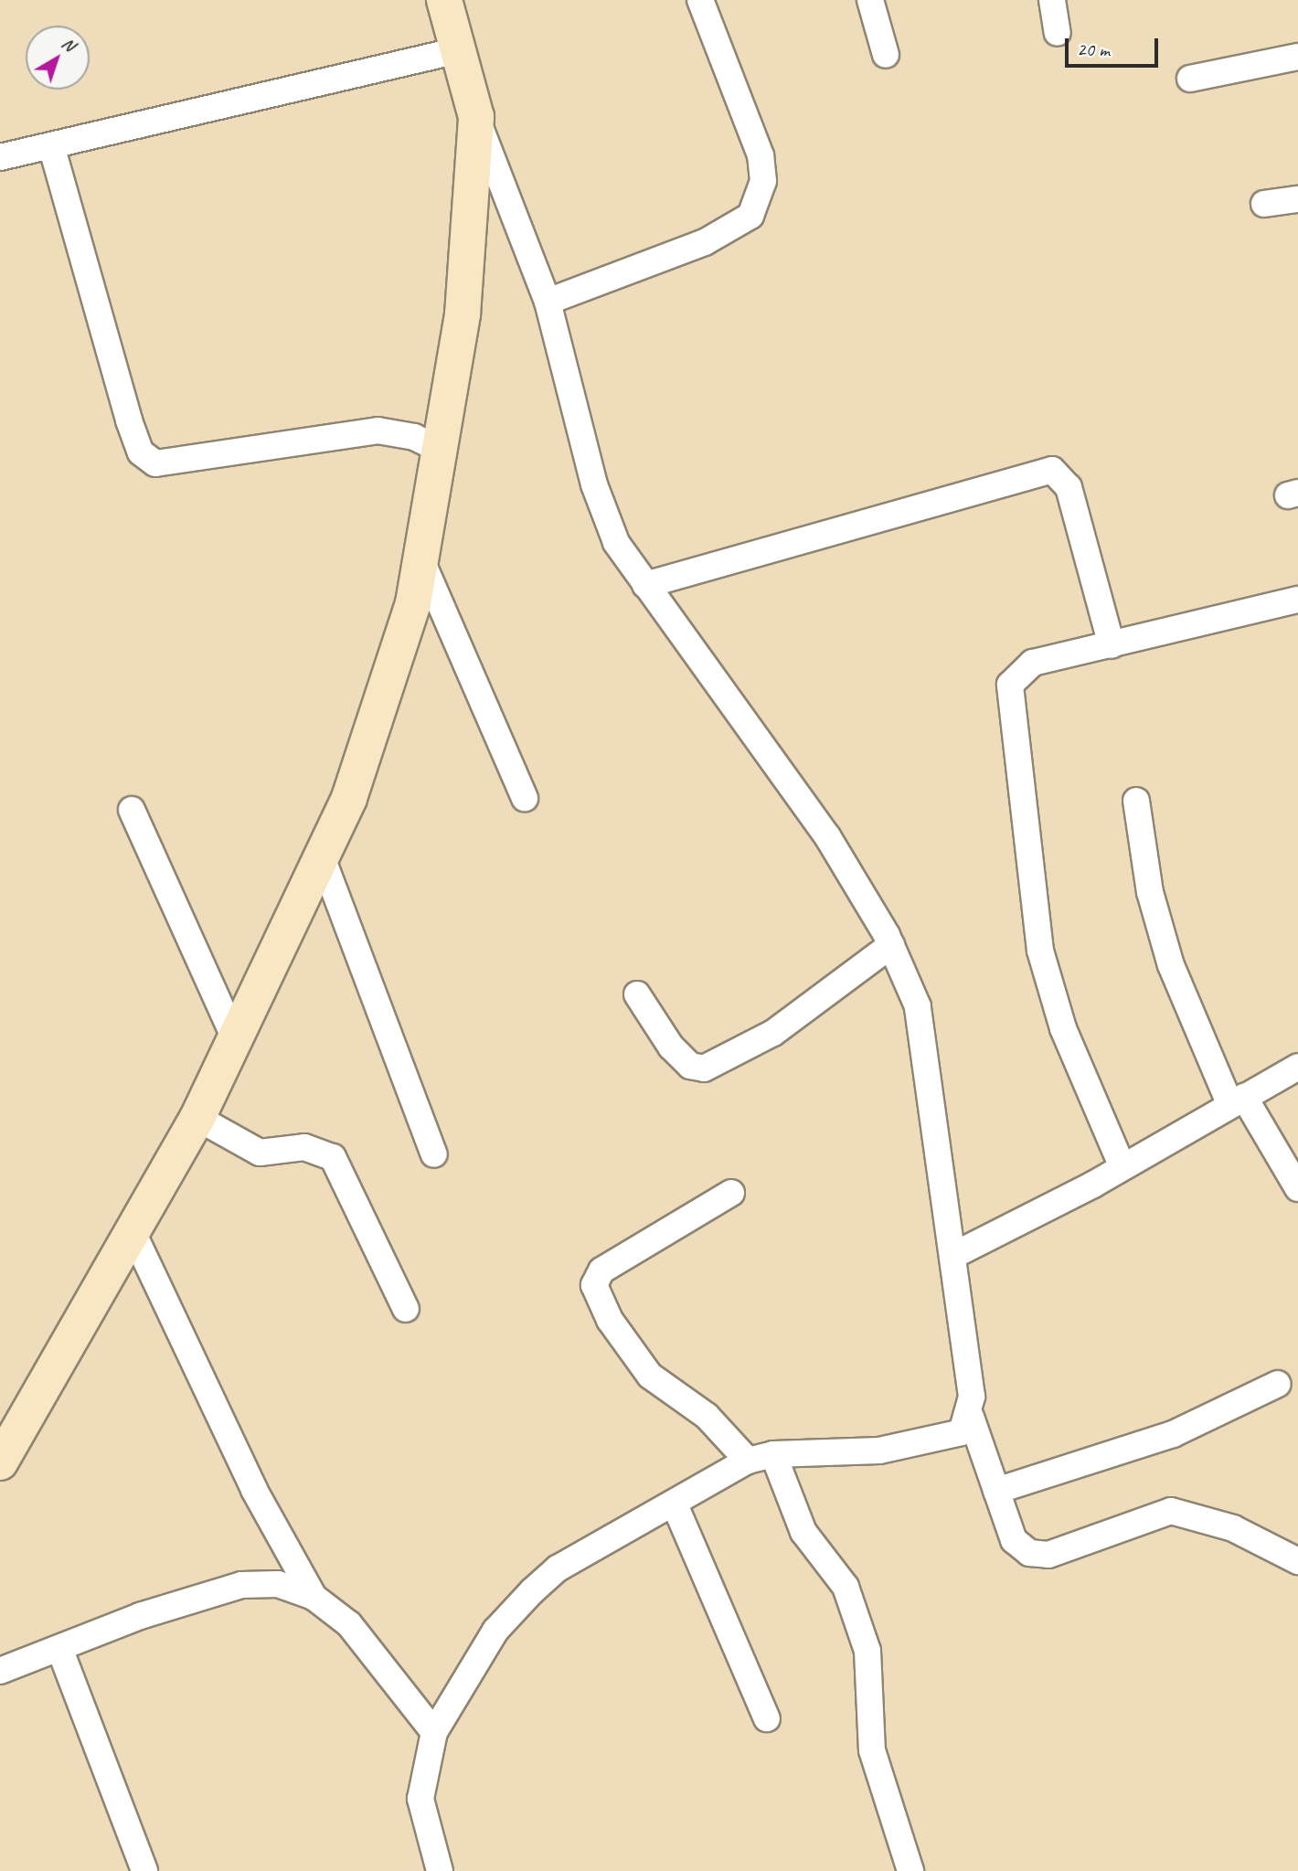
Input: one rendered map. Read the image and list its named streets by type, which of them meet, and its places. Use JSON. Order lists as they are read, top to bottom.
{
  "scale_bar": "20 m",
  "north": "top right"
}
